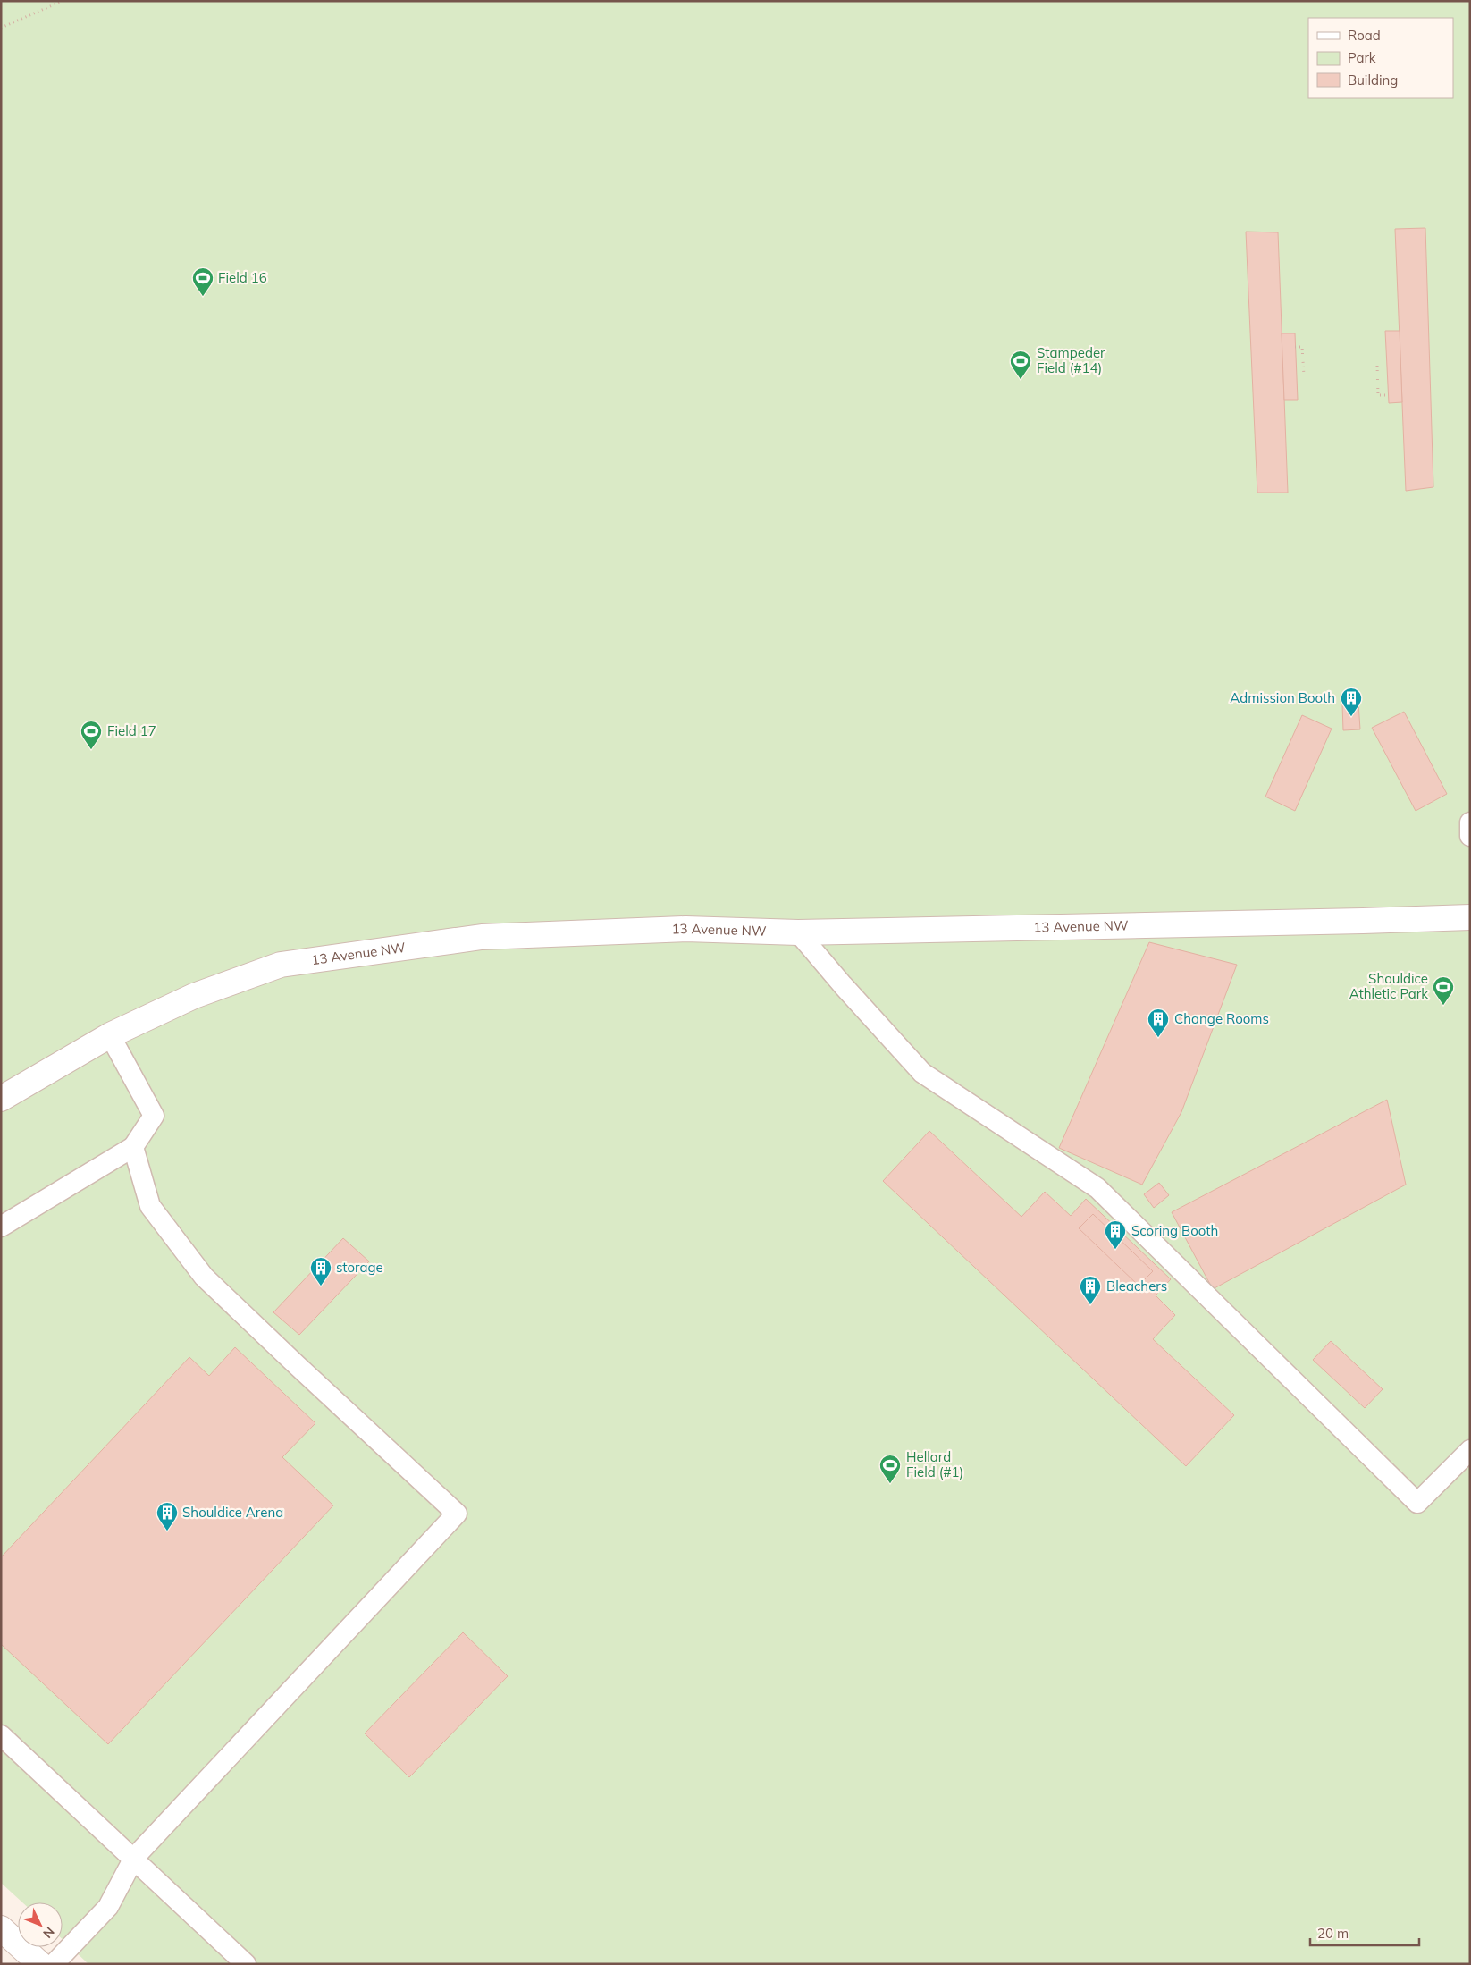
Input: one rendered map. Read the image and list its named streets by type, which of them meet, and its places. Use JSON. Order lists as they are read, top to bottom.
{
  "streets": {
    "street": ["13 Avenue NW"]
  },
  "places": {
    "sports": [
      "Field 16",
      "Stampeder Field (#14)",
      "Field 17",
      "Shouldice Athletic Park",
      "Hellard Field (#1)"
    ],
    "building": [
      "Admission Booth",
      "Change Rooms",
      "Scoring Booth",
      "storage",
      "Bleachers",
      "Shouldice Arena"
    ]
  },
  "legend": ["Road", "Park", "Building"],
  "scale_bar": "20 m",
  "north": "bottom right"
}
